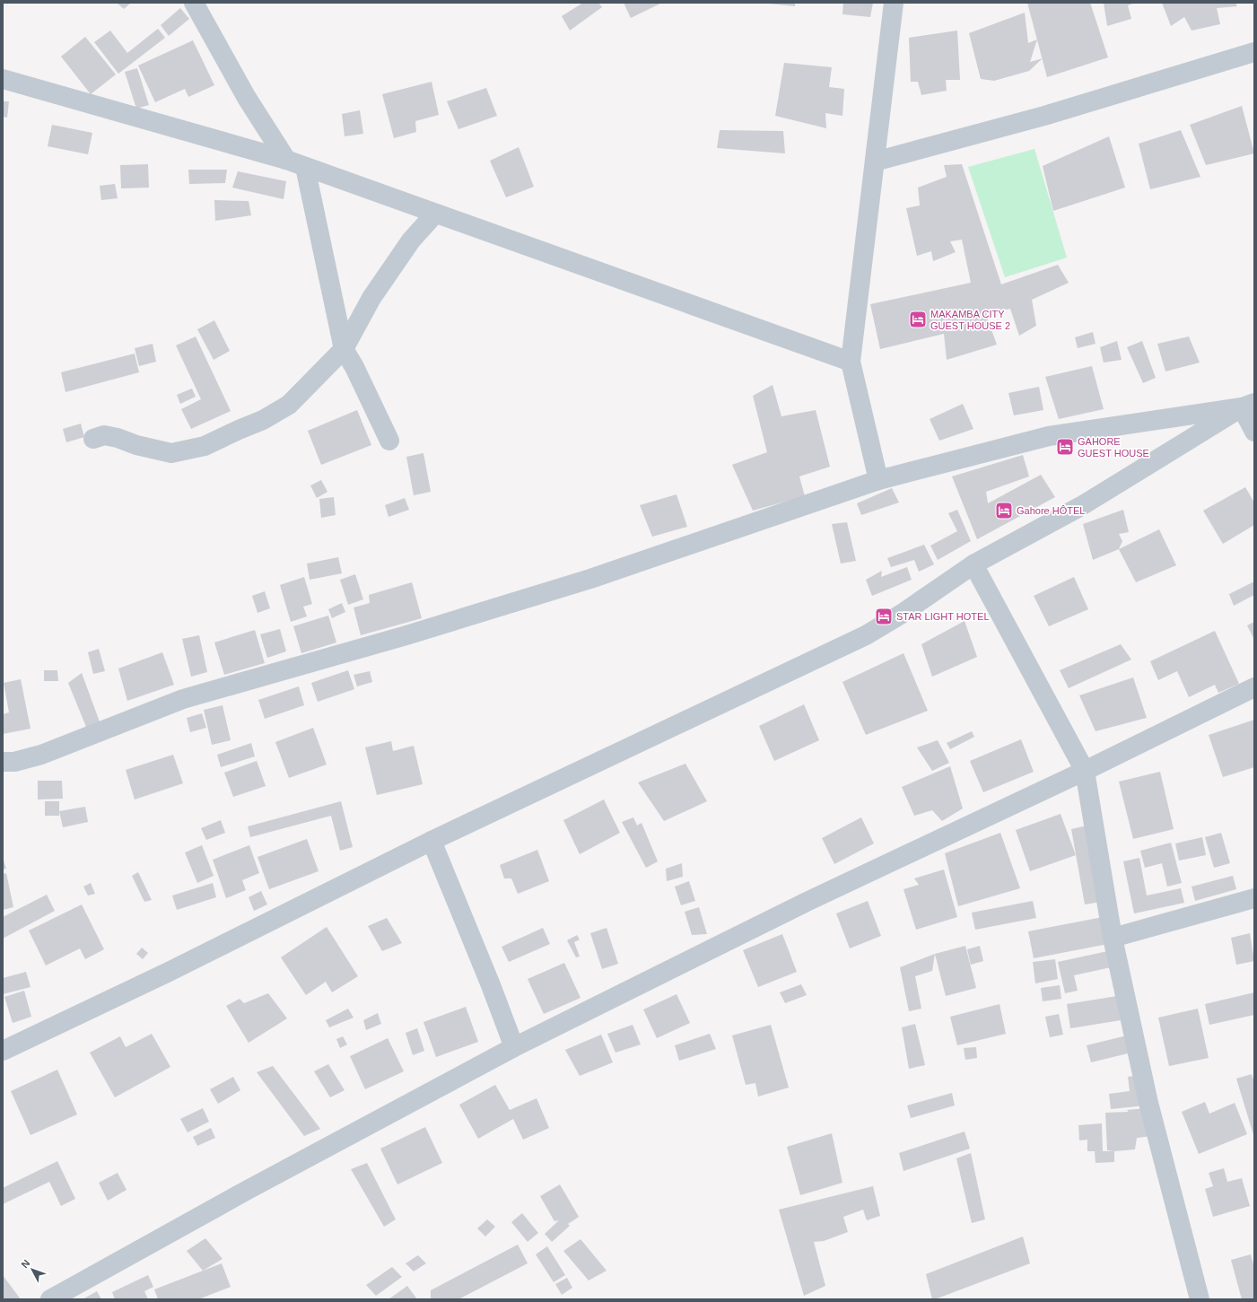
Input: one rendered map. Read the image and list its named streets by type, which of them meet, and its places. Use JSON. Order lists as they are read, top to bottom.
{
  "places": {
    "hotel": [
      "MAKAMBA CITY GUEST HOUSE 2",
      "GAHORE GUEST HOUSE",
      "Gahore HÔTEL",
      "STAR LIGHT HOTEL"
    ]
  },
  "north": "top left"
}
